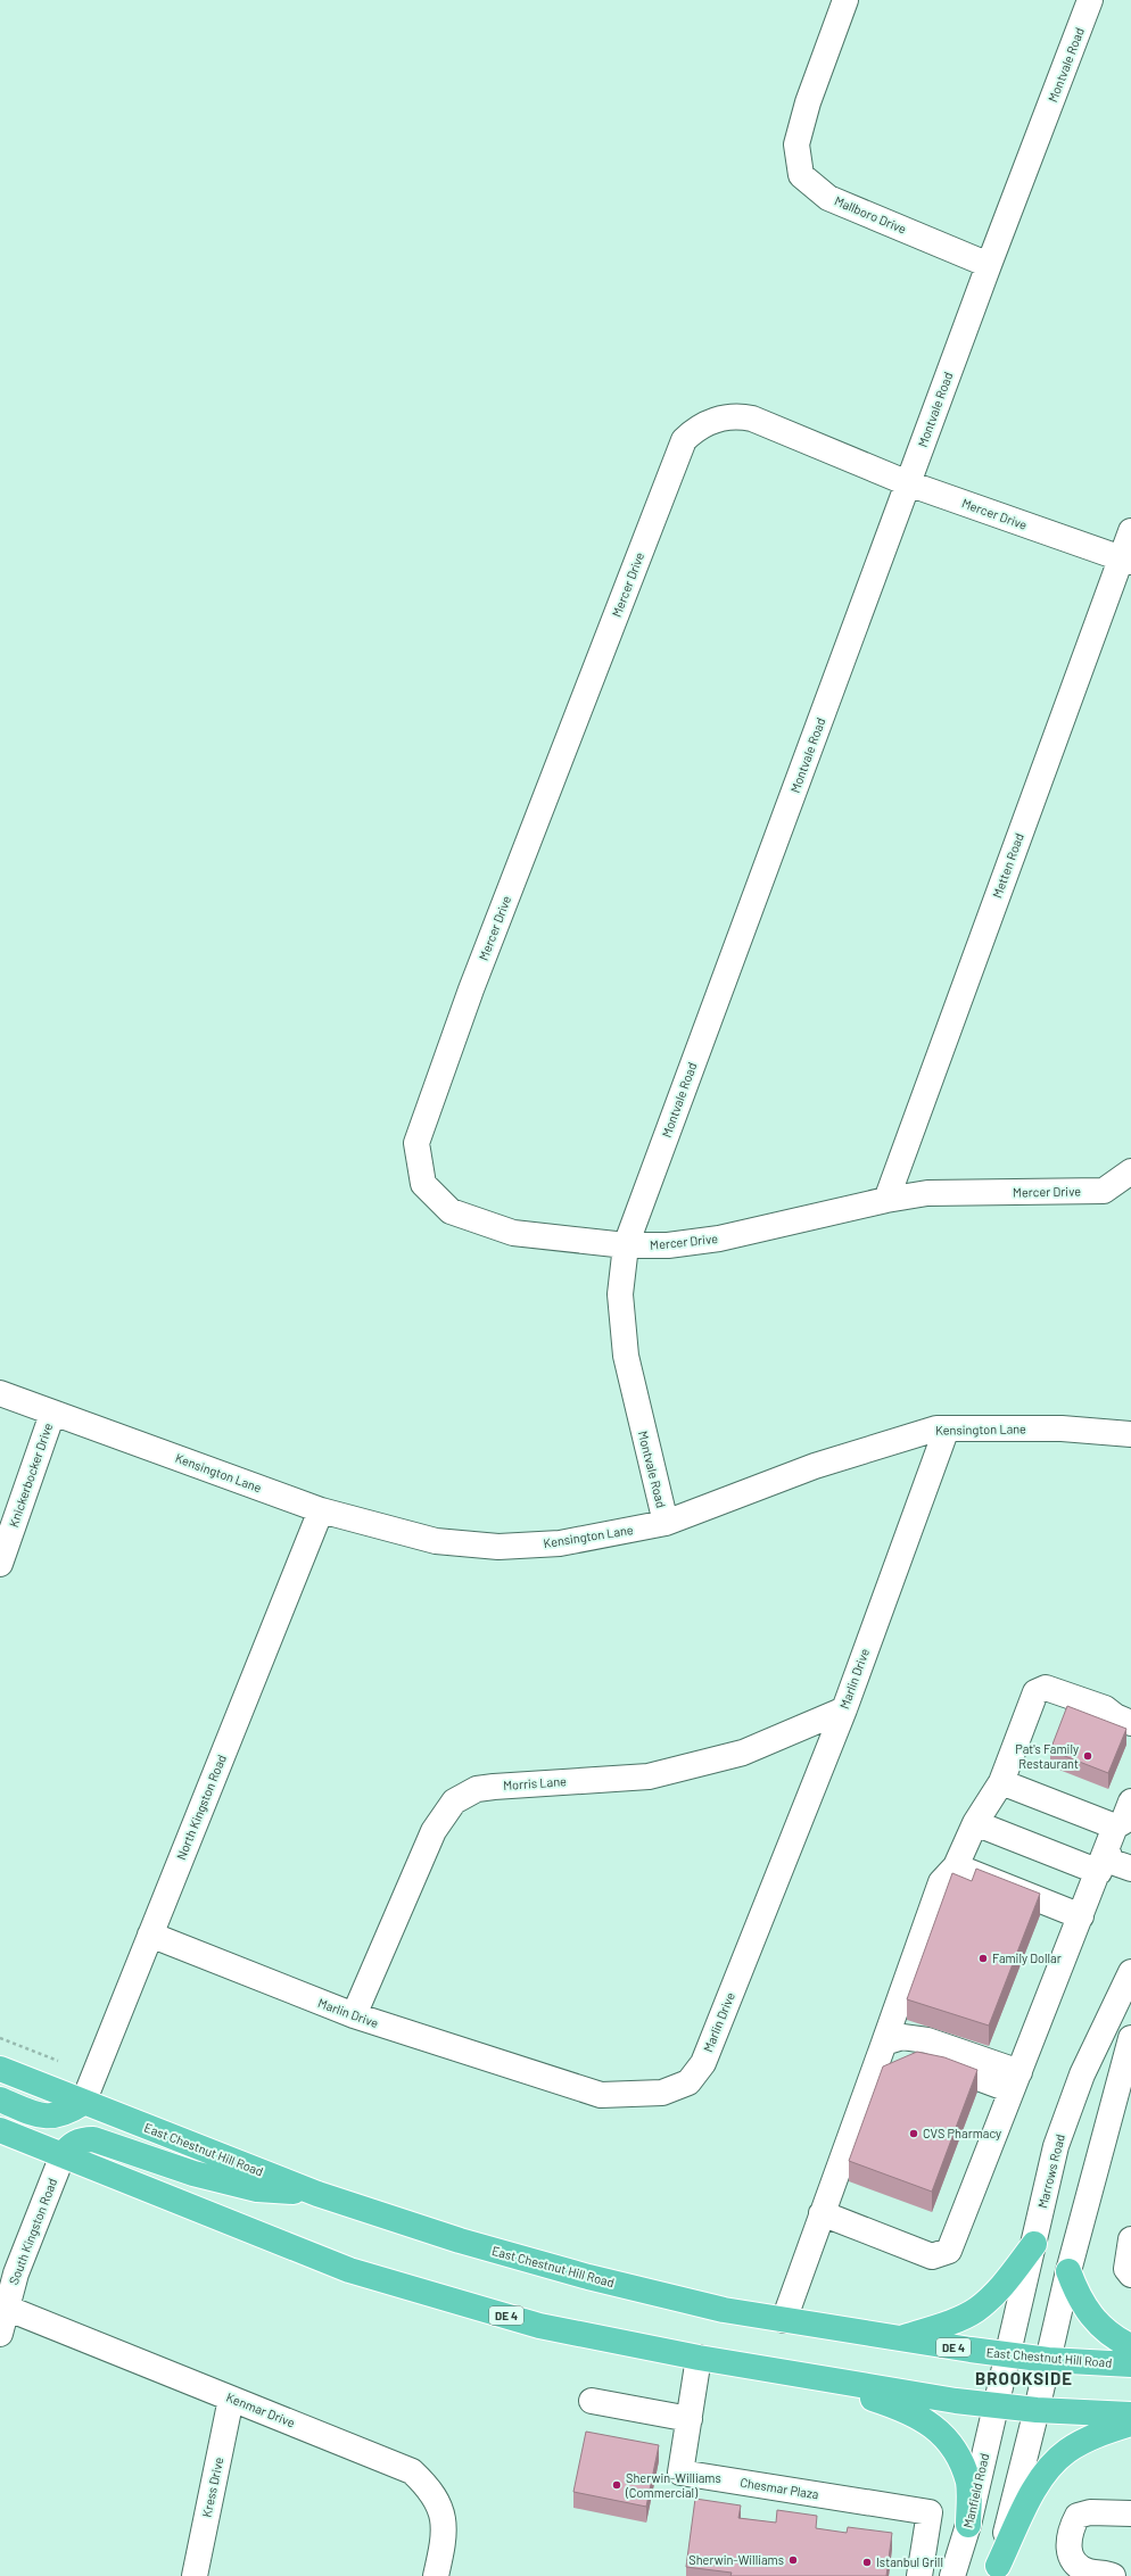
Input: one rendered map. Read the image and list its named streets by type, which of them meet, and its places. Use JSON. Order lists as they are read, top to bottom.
{
  "streets": {
    "main road": ["East Chestnut Hill Road", "DE 4"],
    "street": [
      "Montvale Road",
      "Mallboro Drive",
      "Mercer Drive",
      "Metten Road",
      "Kensington Lane",
      "Knickerbocker Drive",
      "Marlin Drive",
      "Morris Lane",
      "North Kingston Road",
      "Marrows Road",
      "South Kingston Road",
      "Kenmar Drive",
      "Kress Drive",
      "Chesmar Plaza",
      "Manfield Road"
    ]
  },
  "crossings": [
    ["Montvale Road", "Mallboro Drive"],
    ["Montvale Road", "Mercer Drive"],
    ["Montvale Road", "Kensington Lane"],
    ["Mercer Drive", "Metten Road"],
    ["Kensington Lane", "Knickerbocker Drive"],
    ["Kensington Lane", "Marlin Drive"],
    ["Kensington Lane", "North Kingston Road"],
    ["Marlin Drive", "Morris Lane"],
    ["Marlin Drive", "North Kingston Road"],
    ["North Kingston Road", "East Chestnut Hill Road"],
    ["East Chestnut Hill Road", "Marrows Road"],
    ["East Chestnut Hill Road", "Manfield Road"],
    ["Marrows Road", "Manfield Road"],
    ["South Kingston Road", "DE 4"],
    ["South Kingston Road", "Kenmar Drive"],
    ["DE 4", "Chesmar Plaza"],
    ["DE 4", "Manfield Road"],
    ["Kenmar Drive", "Kress Drive"]
  ],
  "districts": ["BROOKSIDE"],
  "places": [
    "Pat's Family Restaurant",
    "Family Dollar",
    "CVS Pharmacy",
    "Sherwin-Williams (Commercial)",
    "Sherwin-Williams",
    "Istanbul Grill"
  ]
}
